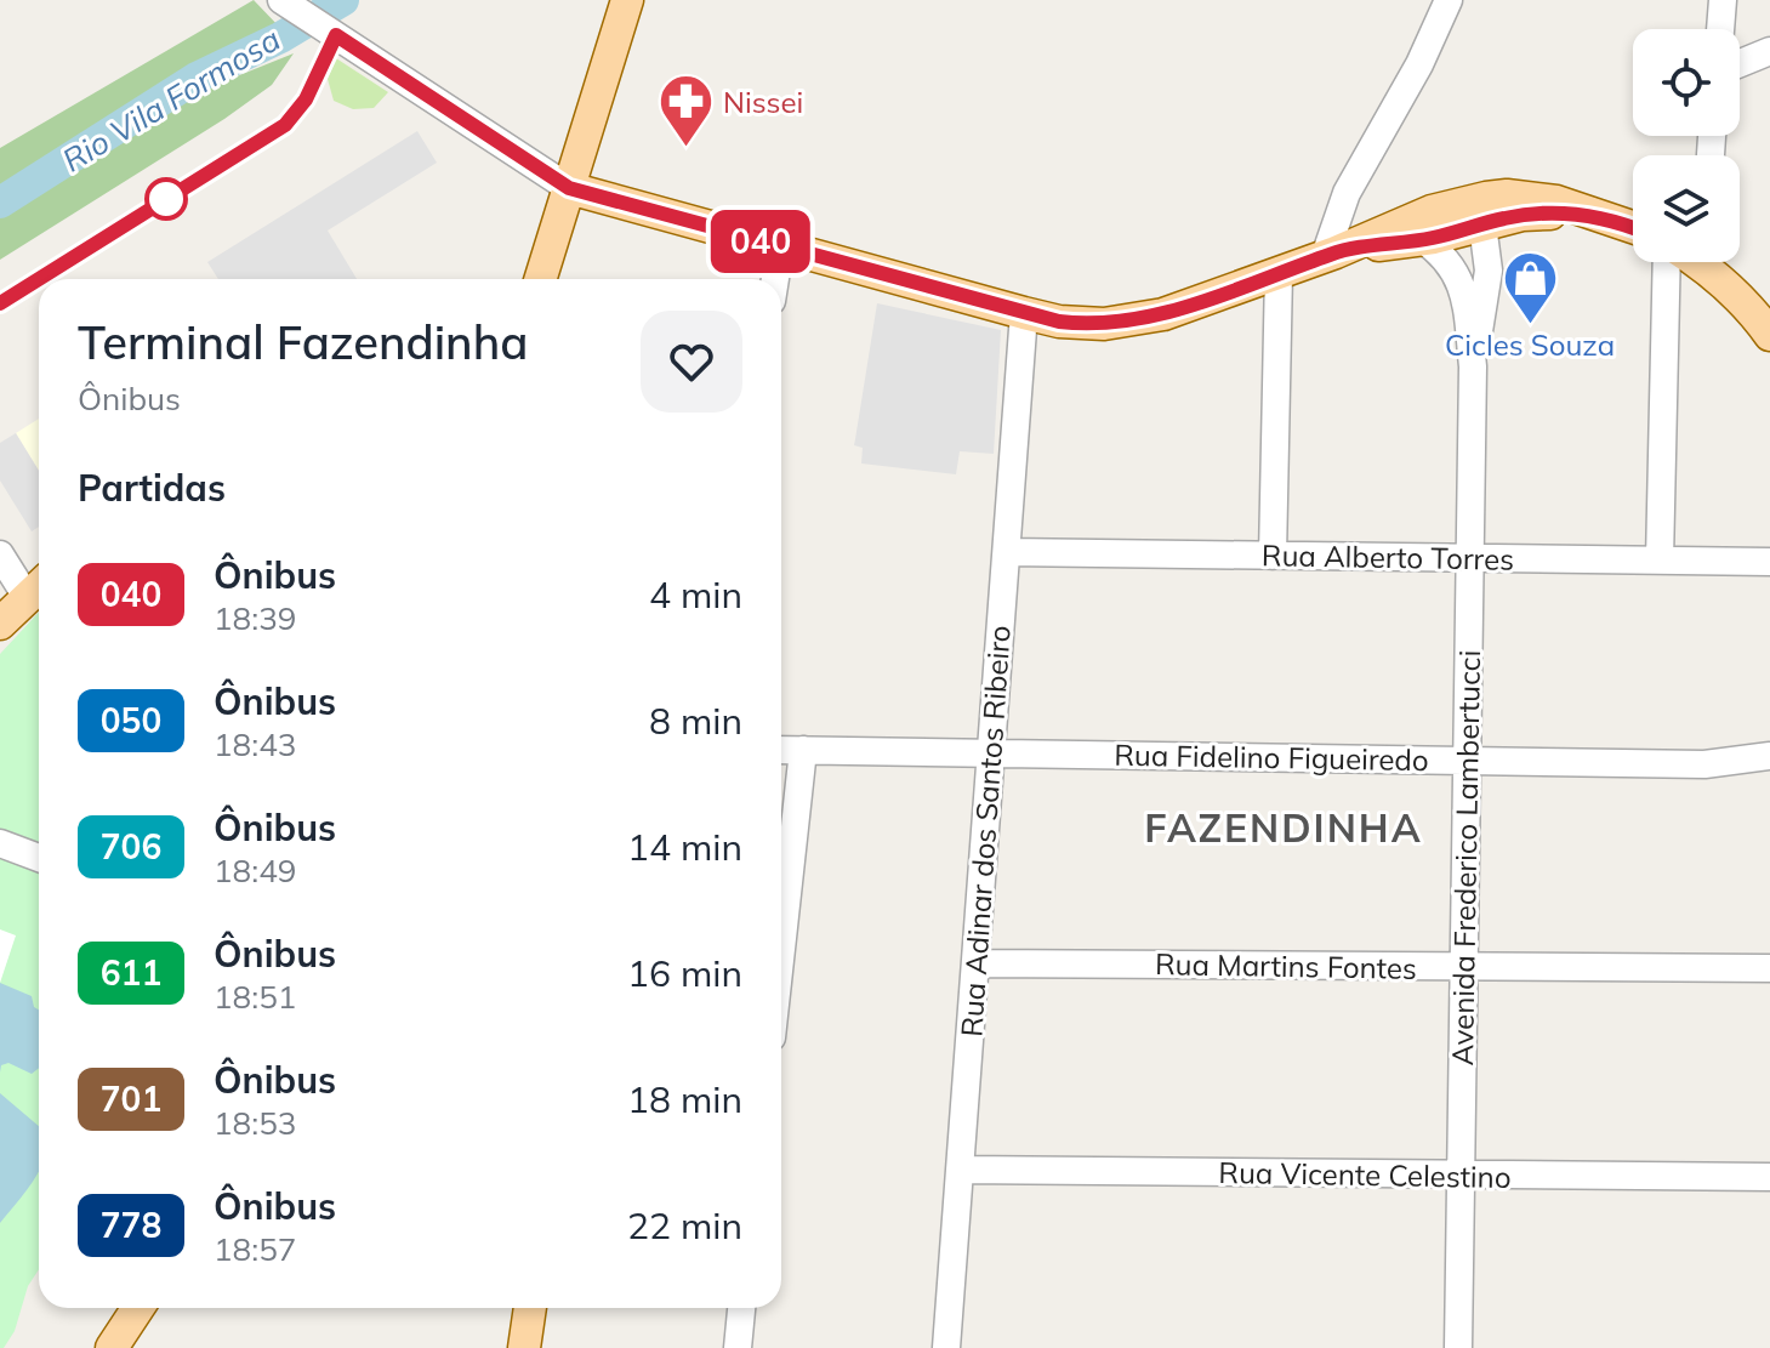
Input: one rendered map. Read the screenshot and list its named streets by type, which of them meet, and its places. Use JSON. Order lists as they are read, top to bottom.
{
  "streets": {
    "street": [
      "Rua Alberto Torres",
      "Rua Fidelino Figueiredo",
      "Rua Adinar dos Santos Ribeiro",
      "Avenida Frederico Lambertucci",
      "Rua Martins Fontes",
      "Rua Vicente Celestino"
    ]
  },
  "crossings": [
    ["Rua Alberto Torres", "Rua Adinar dos Santos Ribeiro"],
    ["Rua Alberto Torres", "Avenida Frederico Lambertucci"],
    ["Rua Fidelino Figueiredo", "Rua Adinar dos Santos Ribeiro"],
    ["Rua Fidelino Figueiredo", "Avenida Frederico Lambertucci"],
    ["Rua Adinar dos Santos Ribeiro", "Rua Martins Fontes"],
    ["Rua Adinar dos Santos Ribeiro", "Rua Vicente Celestino"],
    ["Avenida Frederico Lambertucci", "Rua Martins Fontes"],
    ["Avenida Frederico Lambertucci", "Rua Vicente Celestino"]
  ],
  "districts": ["FAZENDINHA"],
  "water": ["Rio Vila Formosa"],
  "places": {
    "pharmacy": ["Nissei"],
    "shop": ["Cicles Souza"]
  },
  "lines": ["bus line 040"],
  "page": {
    "on_map": "040",
    "heading": [
      ["Terminal Fazendinha", "Ônibus"],
      "Partidas"
    ],
    "list": [
      {
        "mark": "040",
        "name": "Ônibus",
        "note": "18:39",
        "value": "4 min"
      },
      {
        "mark": "050",
        "name": "Ônibus",
        "note": "18:43",
        "value": "8 min"
      },
      {
        "mark": "706",
        "name": "Ônibus",
        "note": "18:49",
        "value": "14 min"
      },
      {
        "mark": "611",
        "name": "Ônibus",
        "note": "18:51",
        "value": "16 min"
      },
      {
        "mark": "701",
        "name": "Ônibus",
        "note": "18:53",
        "value": "18 min"
      },
      {
        "mark": "778",
        "name": "Ônibus",
        "note": "18:57",
        "value": "22 min"
      }
    ]
  }
}
